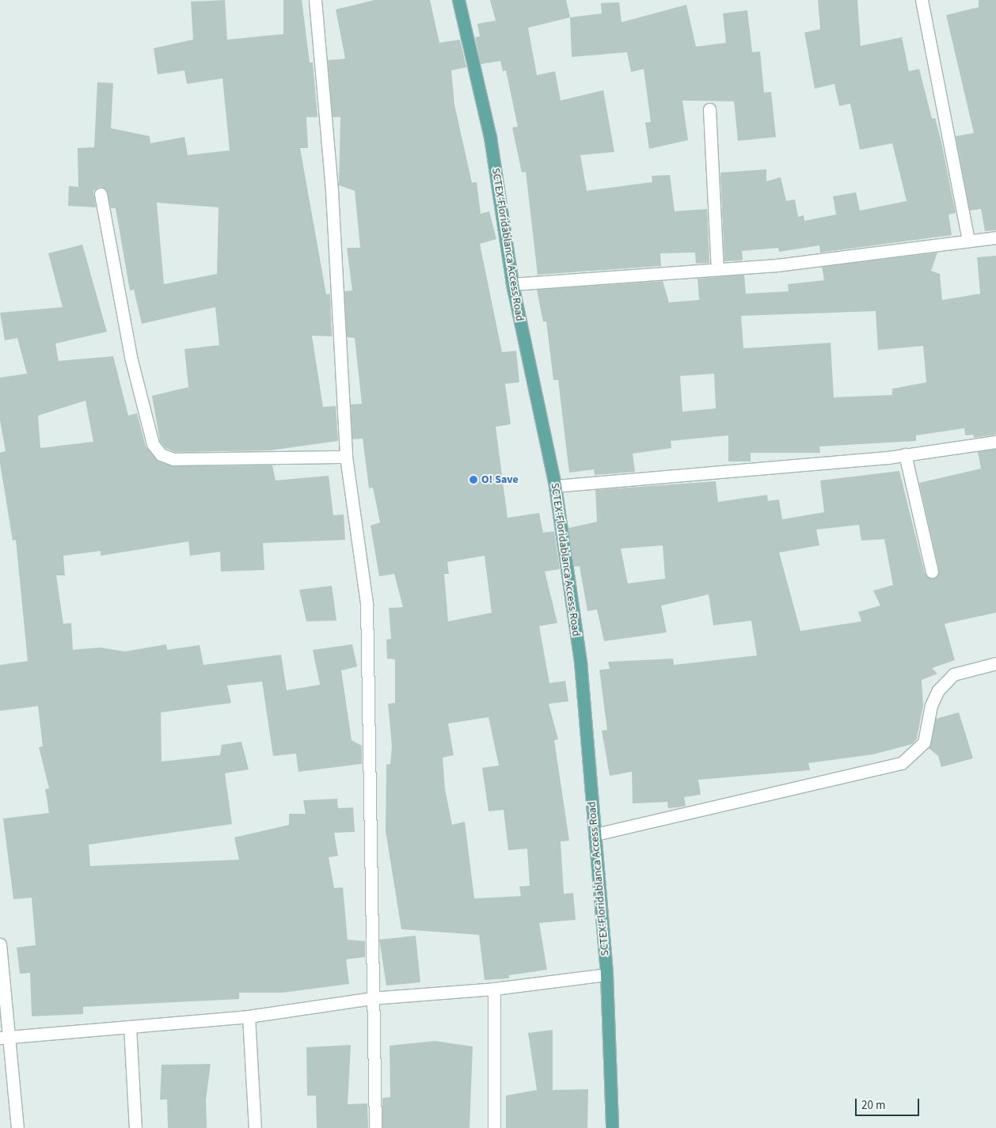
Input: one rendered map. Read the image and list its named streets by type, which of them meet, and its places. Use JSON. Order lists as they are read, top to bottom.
{
  "streets": {
    "main road": ["SCTEX-Floridablanca Access Road"]
  },
  "places": ["O! Save"],
  "scale_bar": "20 m"
}
